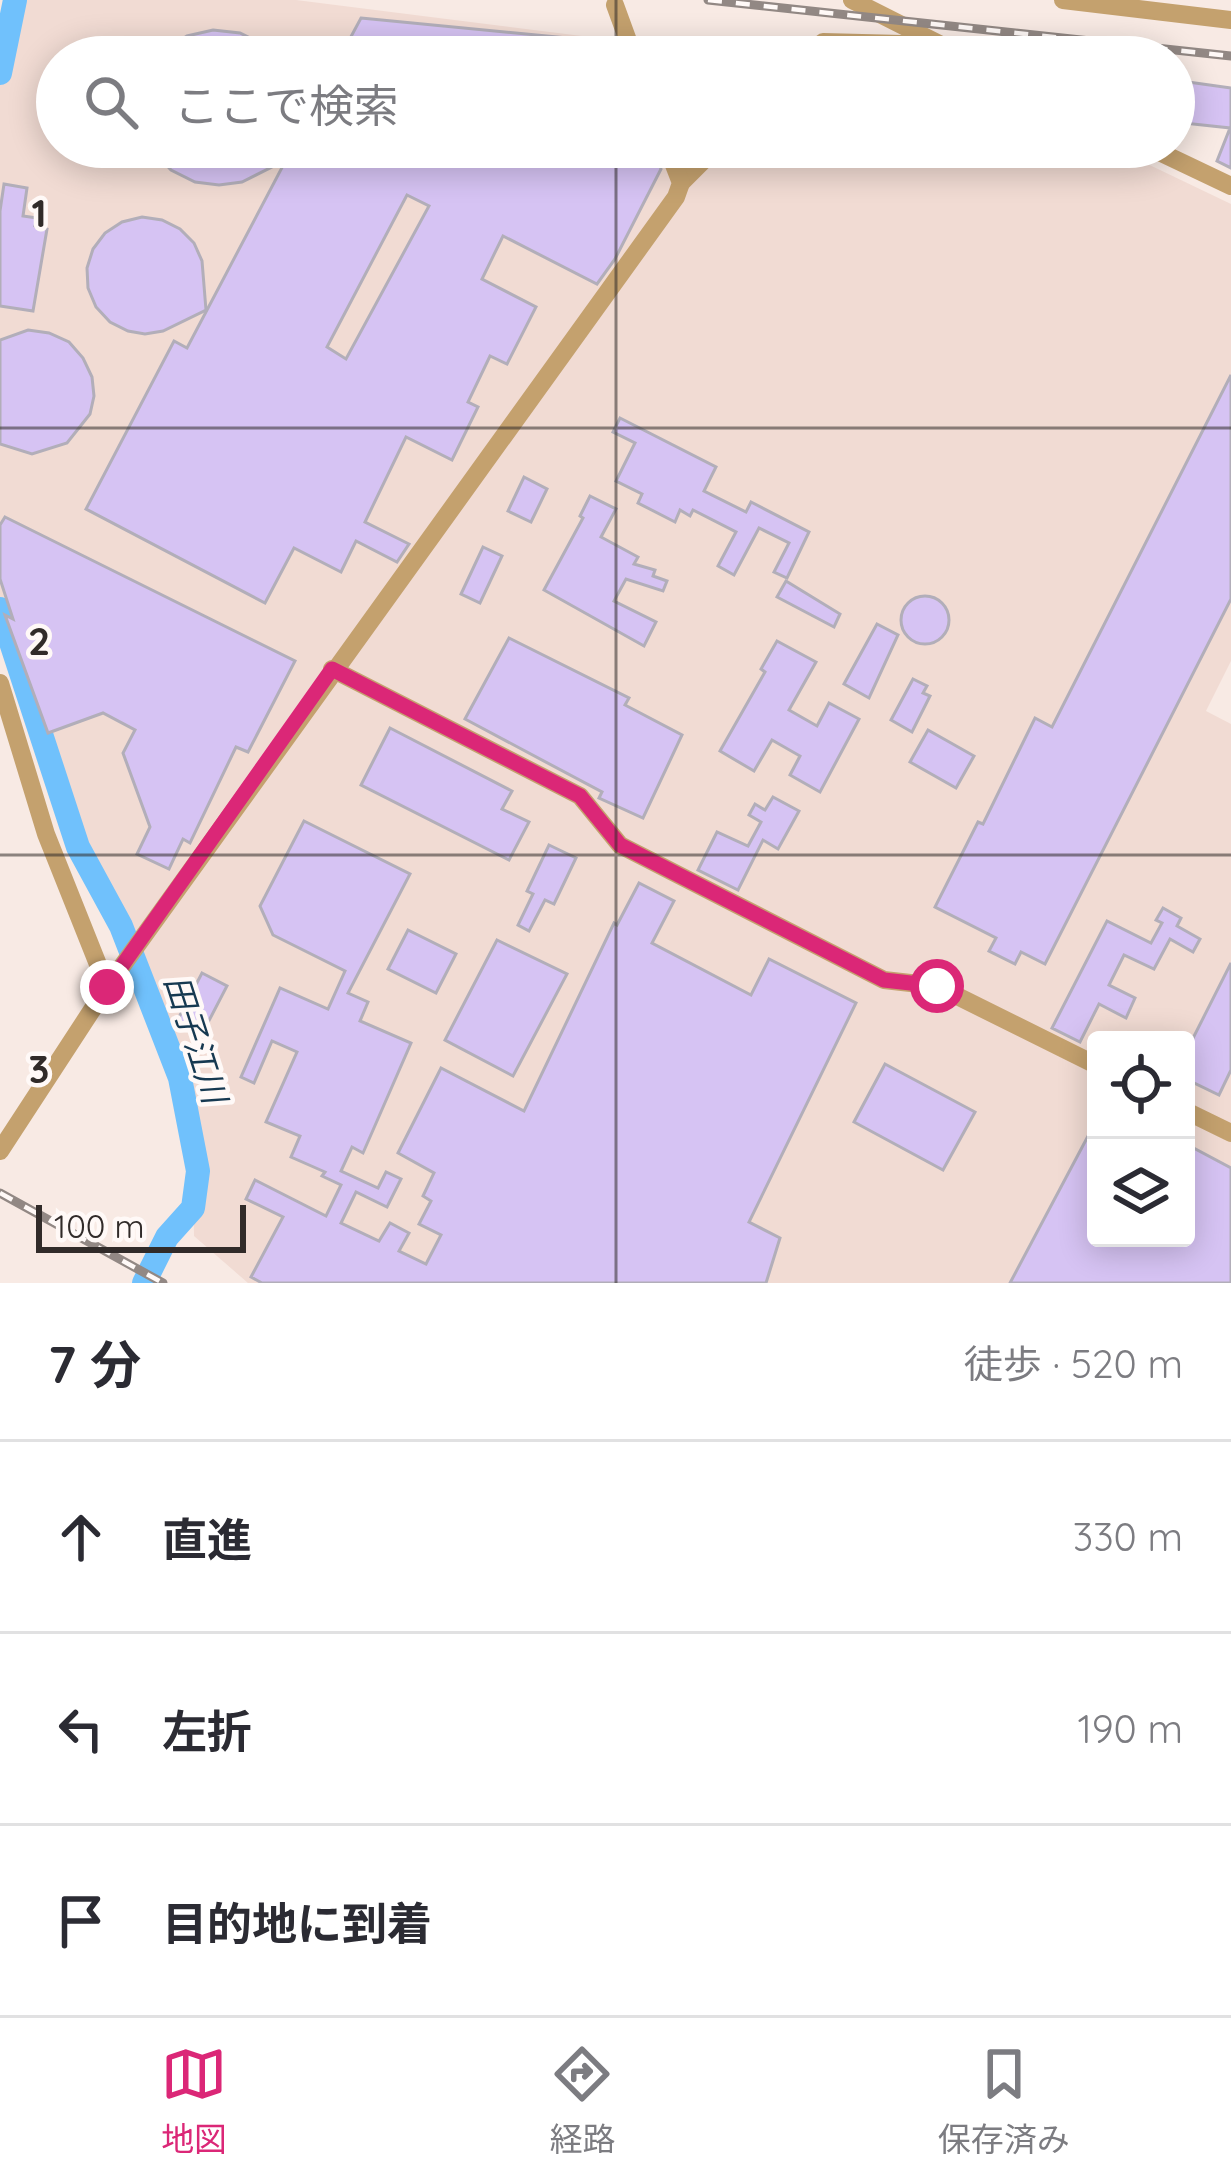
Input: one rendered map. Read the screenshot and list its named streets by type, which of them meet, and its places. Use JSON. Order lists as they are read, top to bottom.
{
  "water": ["田子江川"],
  "scale_bar": "100 m",
  "page": {
    "search": "ここで検索",
    "scale": "100 m",
    "heading": ["7 分", "徒歩 · 520 m"],
    "list": [
      ["直進", "330 m"],
      ["左折", "190 m"],
      "目的地に到着"
    ],
    "nav": ["地図", "経路", "保存済み"]
  },
  "grid": {
    "rows": ["1", "2", "3"]
  }
}
